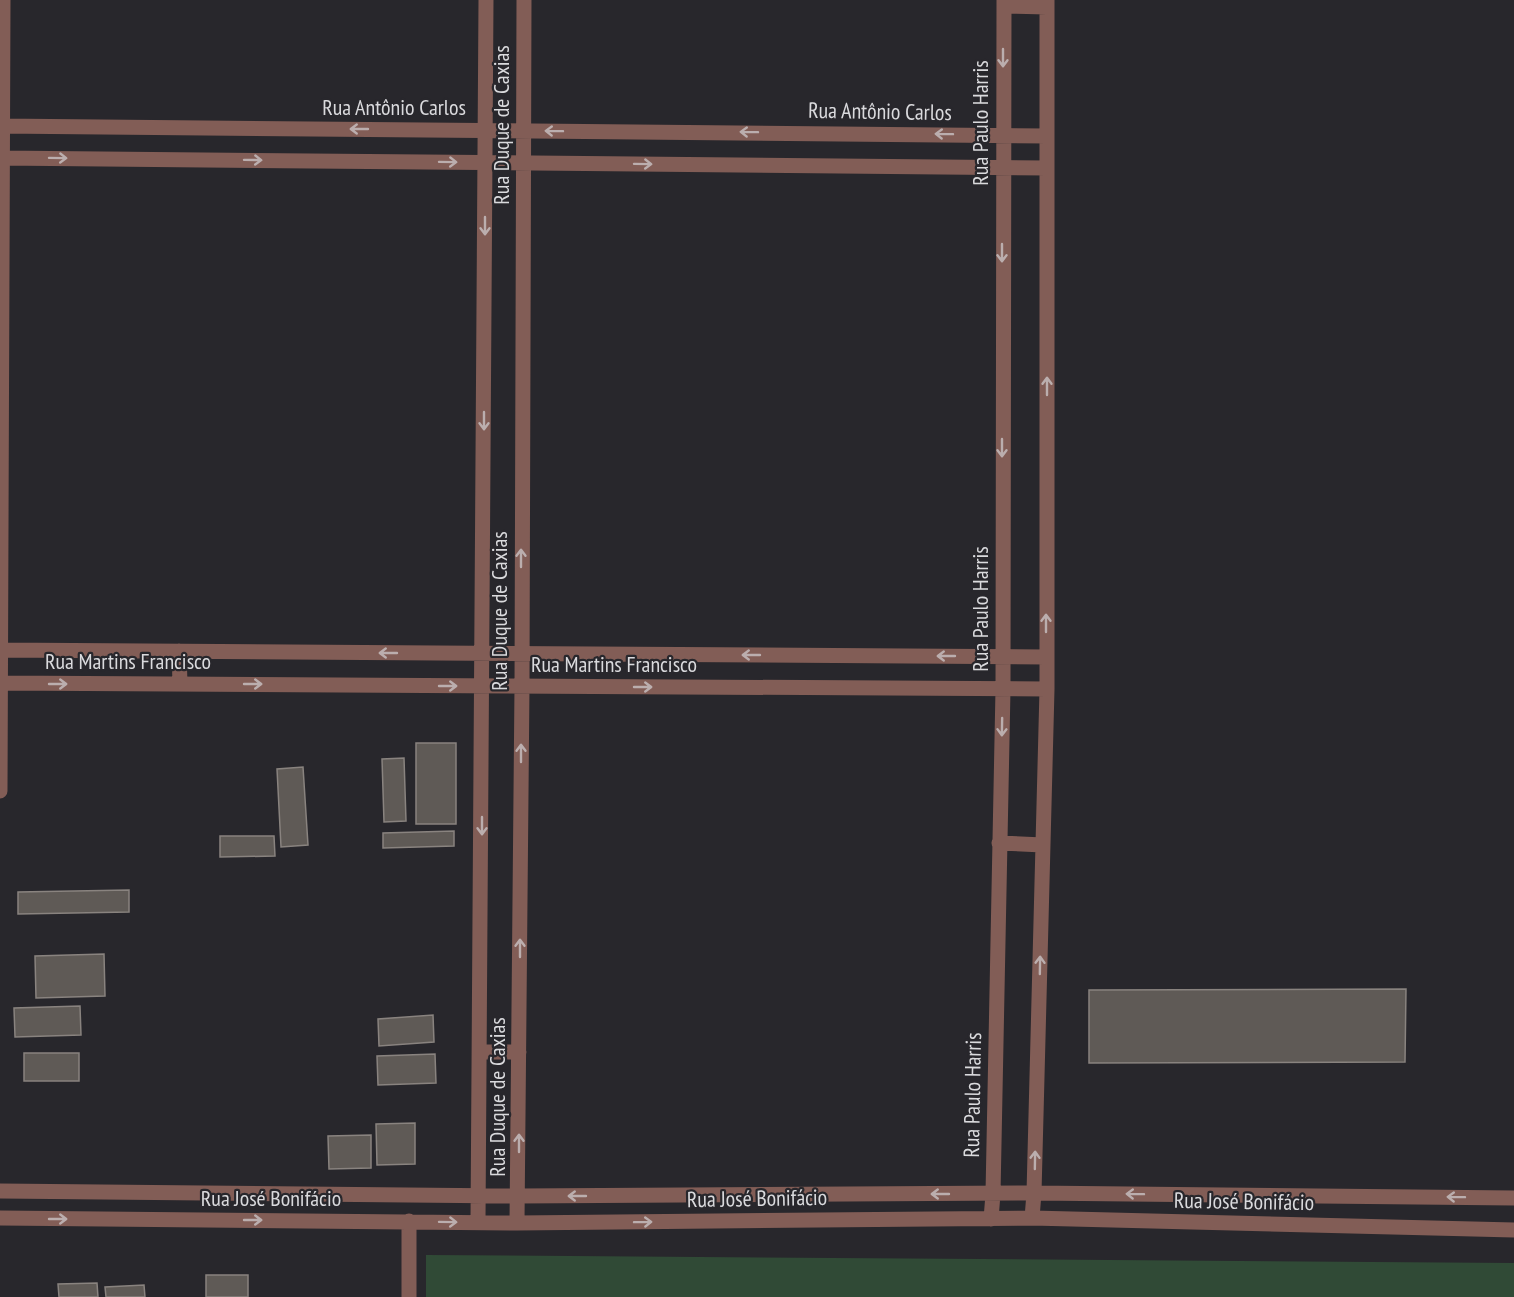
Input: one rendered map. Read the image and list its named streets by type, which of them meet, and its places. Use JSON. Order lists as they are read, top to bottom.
{
  "streets": {
    "street": [
      "Rua Antônio Carlos",
      "Rua Paulo Harris",
      "Rua Duque de Caxias",
      "Rua Martins Francisco",
      "Rua José Bonifácio"
    ]
  },
  "crossings": [
    ["Rua Antônio Carlos", "Rua Paulo Harris"],
    ["Rua Antônio Carlos", "Rua Duque de Caxias"],
    ["Rua Paulo Harris", "Rua Martins Francisco"],
    ["Rua Paulo Harris", "Rua José Bonifácio"],
    ["Rua Duque de Caxias", "Rua Martins Francisco"],
    ["Rua Duque de Caxias", "Rua José Bonifácio"]
  ]
}
